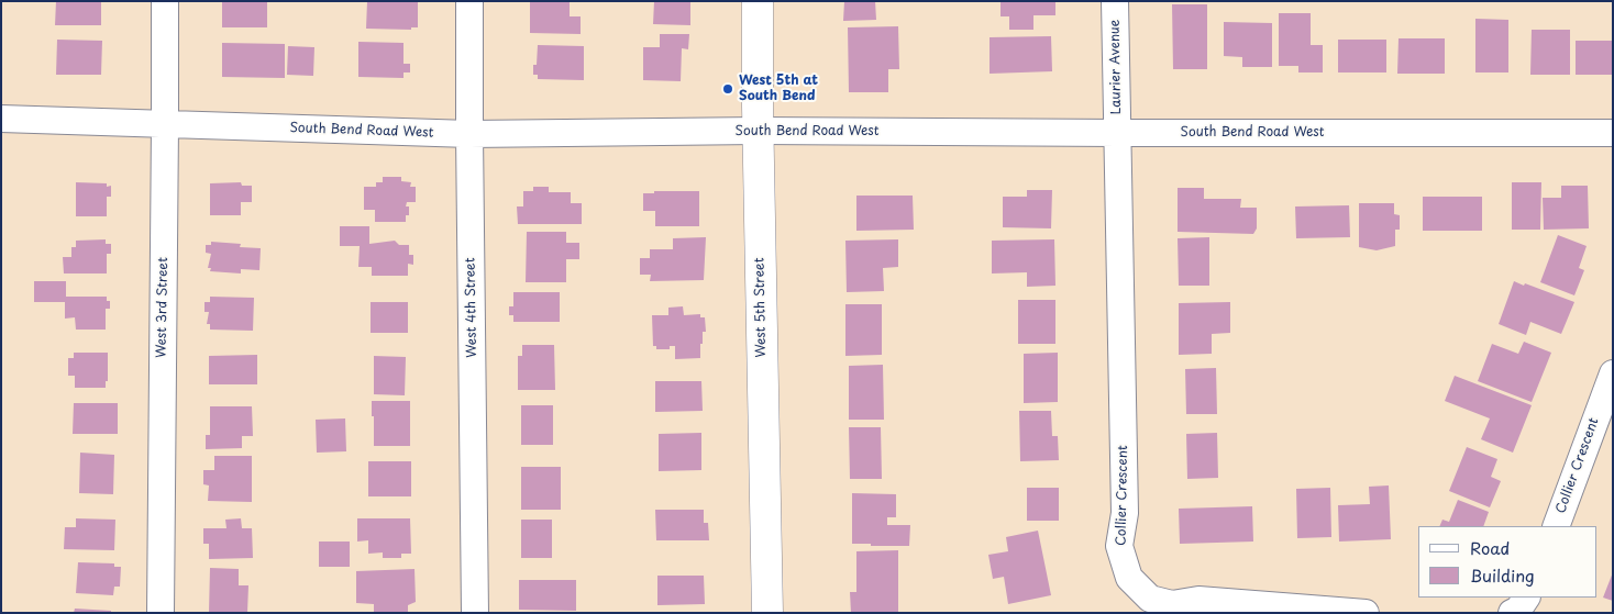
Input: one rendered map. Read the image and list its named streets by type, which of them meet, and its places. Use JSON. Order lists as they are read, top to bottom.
{
  "streets": {
    "main road": ["West 5th Street"],
    "street": [
      "Laurier Avenue",
      "South Bend Road West",
      "West 3rd Street",
      "West 4th Street",
      "Collier Crescent"
    ]
  },
  "crossings": [
    ["Laurier Avenue", "South Bend Road West"],
    ["Laurier Avenue", "Collier Crescent"],
    ["South Bend Road West", "West 3rd Street"],
    ["South Bend Road West", "West 4th Street"],
    ["South Bend Road West", "West 5th Street"],
    ["South Bend Road West", "Collier Crescent"]
  ],
  "places": ["West 5th at South Bend"],
  "legend": ["Road", "Building"]
}
